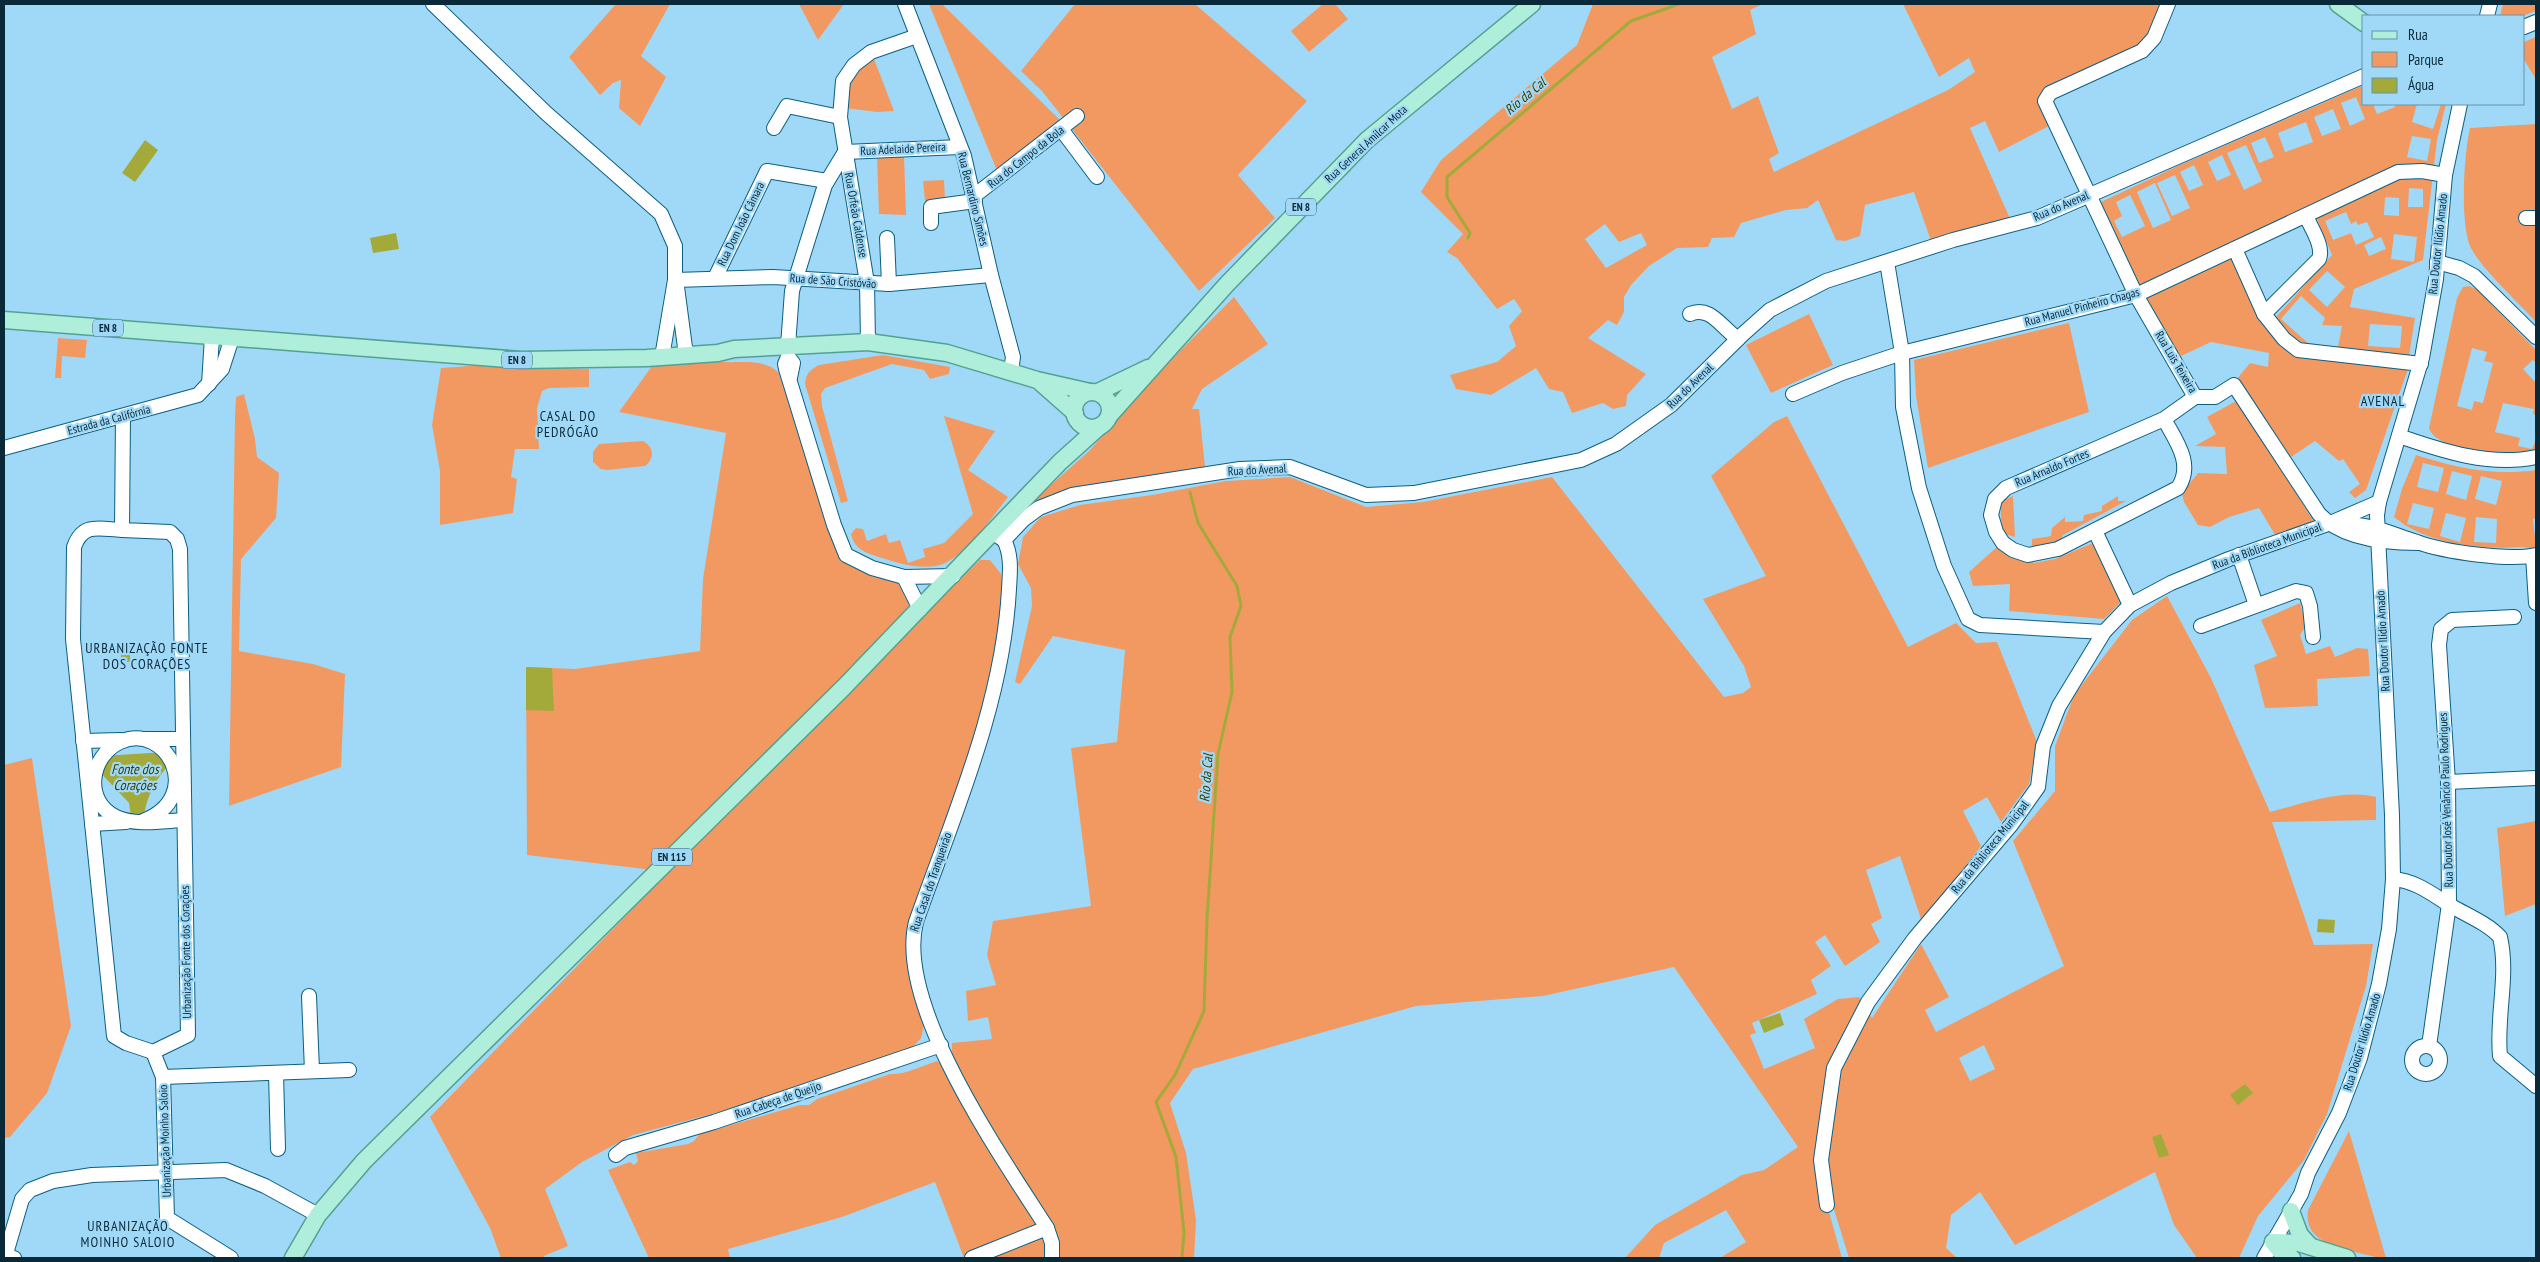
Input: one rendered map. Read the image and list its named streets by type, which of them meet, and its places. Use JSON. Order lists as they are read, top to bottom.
{
  "streets": {
    "main road": ["Rua General Amílcar Mota", "EN 8", "EN 115"],
    "street": [
      "Rua Adelaide Pereira",
      "Rua do Campo da Bola",
      "Rua Bernardino Simões",
      "Rua do Avenal",
      "Rua Orfeão Caldense",
      "Rua Dom João Câmara",
      "Rua Doutor Ilídio Amado",
      "Rua de São Cristóvão",
      "Rua Manuel Pinheiro Chagas",
      "Rua Luis Teixeira",
      "Estrada da Califórnia",
      "Rua Arnaldo Fortes",
      "Rua da Biblioteca Municipal",
      "Rua Doutor José Venâncio Paulo Rodrigues",
      "Rua Casal do Tranqueirão",
      "Urbanização Fonte dos Corações",
      "Rua Cabeça de Queijo",
      "Urbanização Moinho Saloio"
    ]
  },
  "crossings": [
    ["Rua General Amílcar Mota", "EN 8"],
    ["Rua General Amílcar Mota", "EN 115"],
    ["Rua Adelaide Pereira", "Rua Bernardino Simões"],
    ["Rua Adelaide Pereira", "Rua Orfeão Caldense"],
    ["Rua do Campo da Bola", "Rua Bernardino Simões"],
    ["Rua Bernardino Simões", "EN 8"],
    ["Rua Bernardino Simões", "Rua de São Cristóvão"],
    ["Rua do Avenal", "Rua Luis Teixeira"],
    ["Rua do Avenal", "EN 115"],
    ["Rua do Avenal", "Rua Casal do Tranqueirão"],
    ["EN 8", "Rua Orfeão Caldense"],
    ["EN 8", "Estrada da Califórnia"],
    ["EN 8", "EN 115"],
    ["Rua Orfeão Caldense", "Rua Dom João Câmara"],
    ["Rua Orfeão Caldense", "Rua de São Cristóvão"],
    ["Rua Dom João Câmara", "Rua de São Cristóvão"],
    ["Rua Doutor Ilídio Amado", "Rua Manuel Pinheiro Chagas"],
    ["Rua Doutor Ilídio Amado", "Rua da Biblioteca Municipal"],
    ["Rua Manuel Pinheiro Chagas", "Rua Luis Teixeira"],
    ["Rua Luis Teixeira", "Rua Arnaldo Fortes"],
    ["Rua Luis Teixeira", "Rua da Biblioteca Municipal"],
    ["EN 115", "Rua Casal do Tranqueirão"],
    ["Rua Casal do Tranqueirão", "Rua Cabeça de Queijo"],
    ["Urbanização Fonte dos Corações", "Urbanização Moinho Saloio"]
  ],
  "districts": [
    "AVENAL",
    "CASAL DO PEDRÓGÃO",
    "URBANIZAÇÃO FONTE DOS CORAÇÕES",
    "URBANIZAÇÃO MOINHO SALOIO"
  ],
  "water": ["Rio da Cal", "Fonte dos Corações"],
  "legend": ["Rua", "Parque", "Água"]
}
